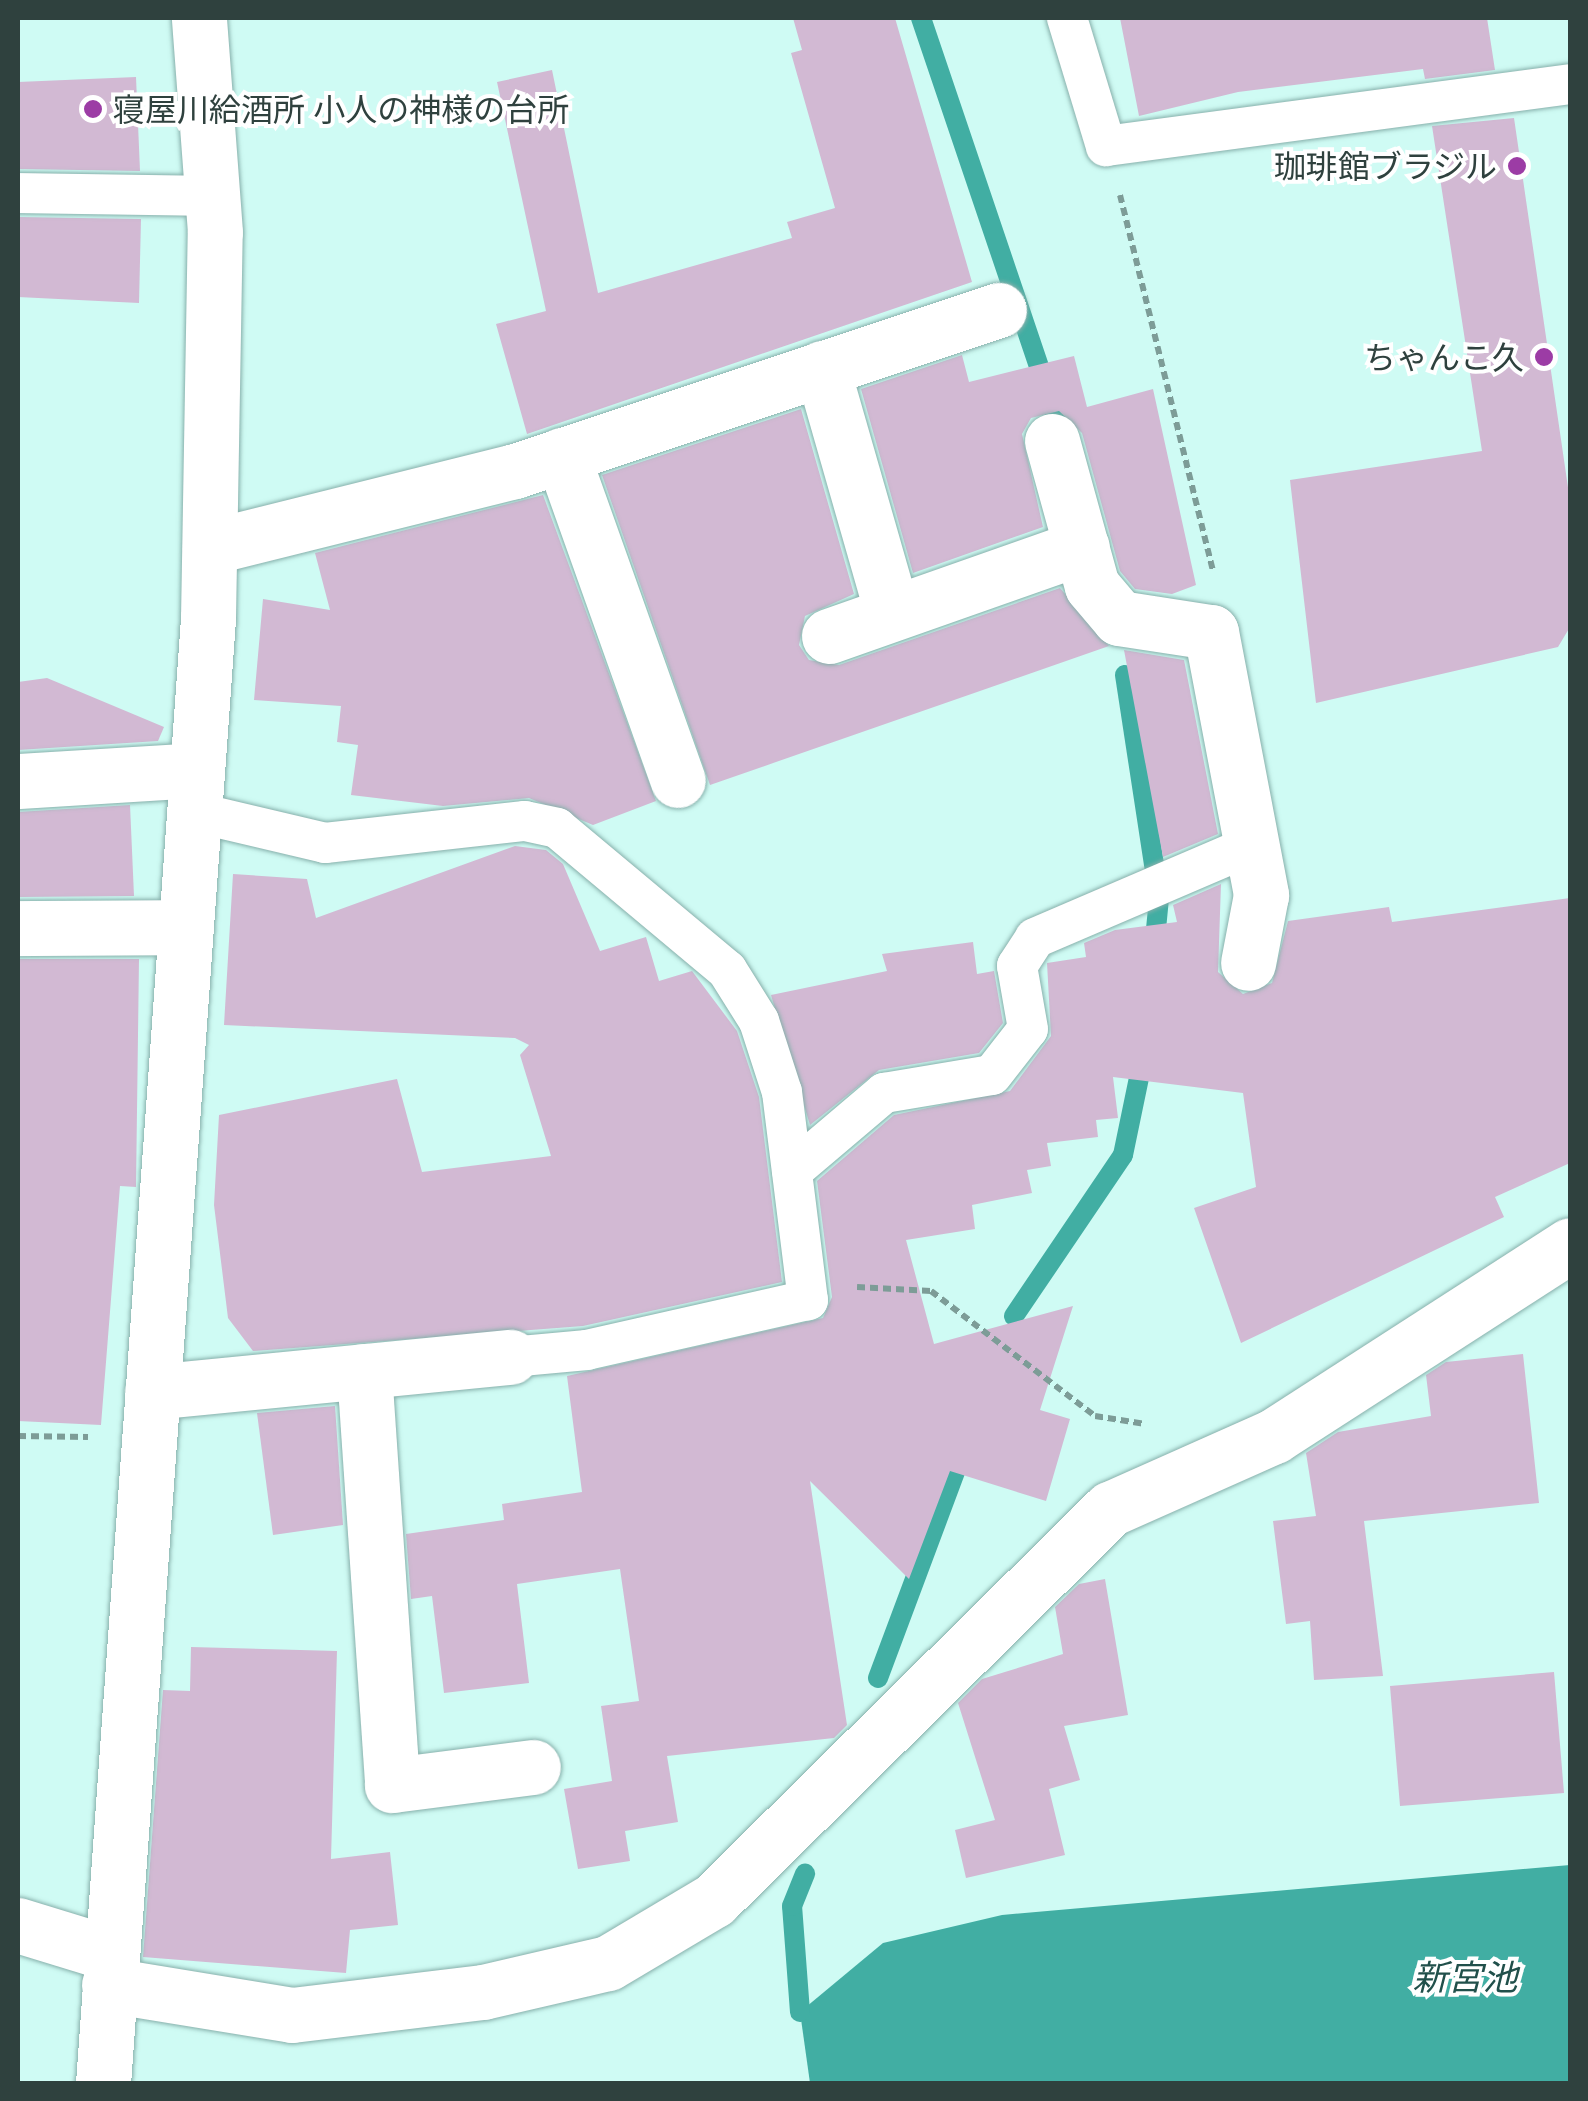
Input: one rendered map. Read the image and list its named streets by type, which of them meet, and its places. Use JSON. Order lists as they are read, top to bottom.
{
  "water": ["新宮池"],
  "places": ["寝屋川給酒所 小人の神様の台所", "珈琲館ブラジル", "ちゃんこ久"]
}
